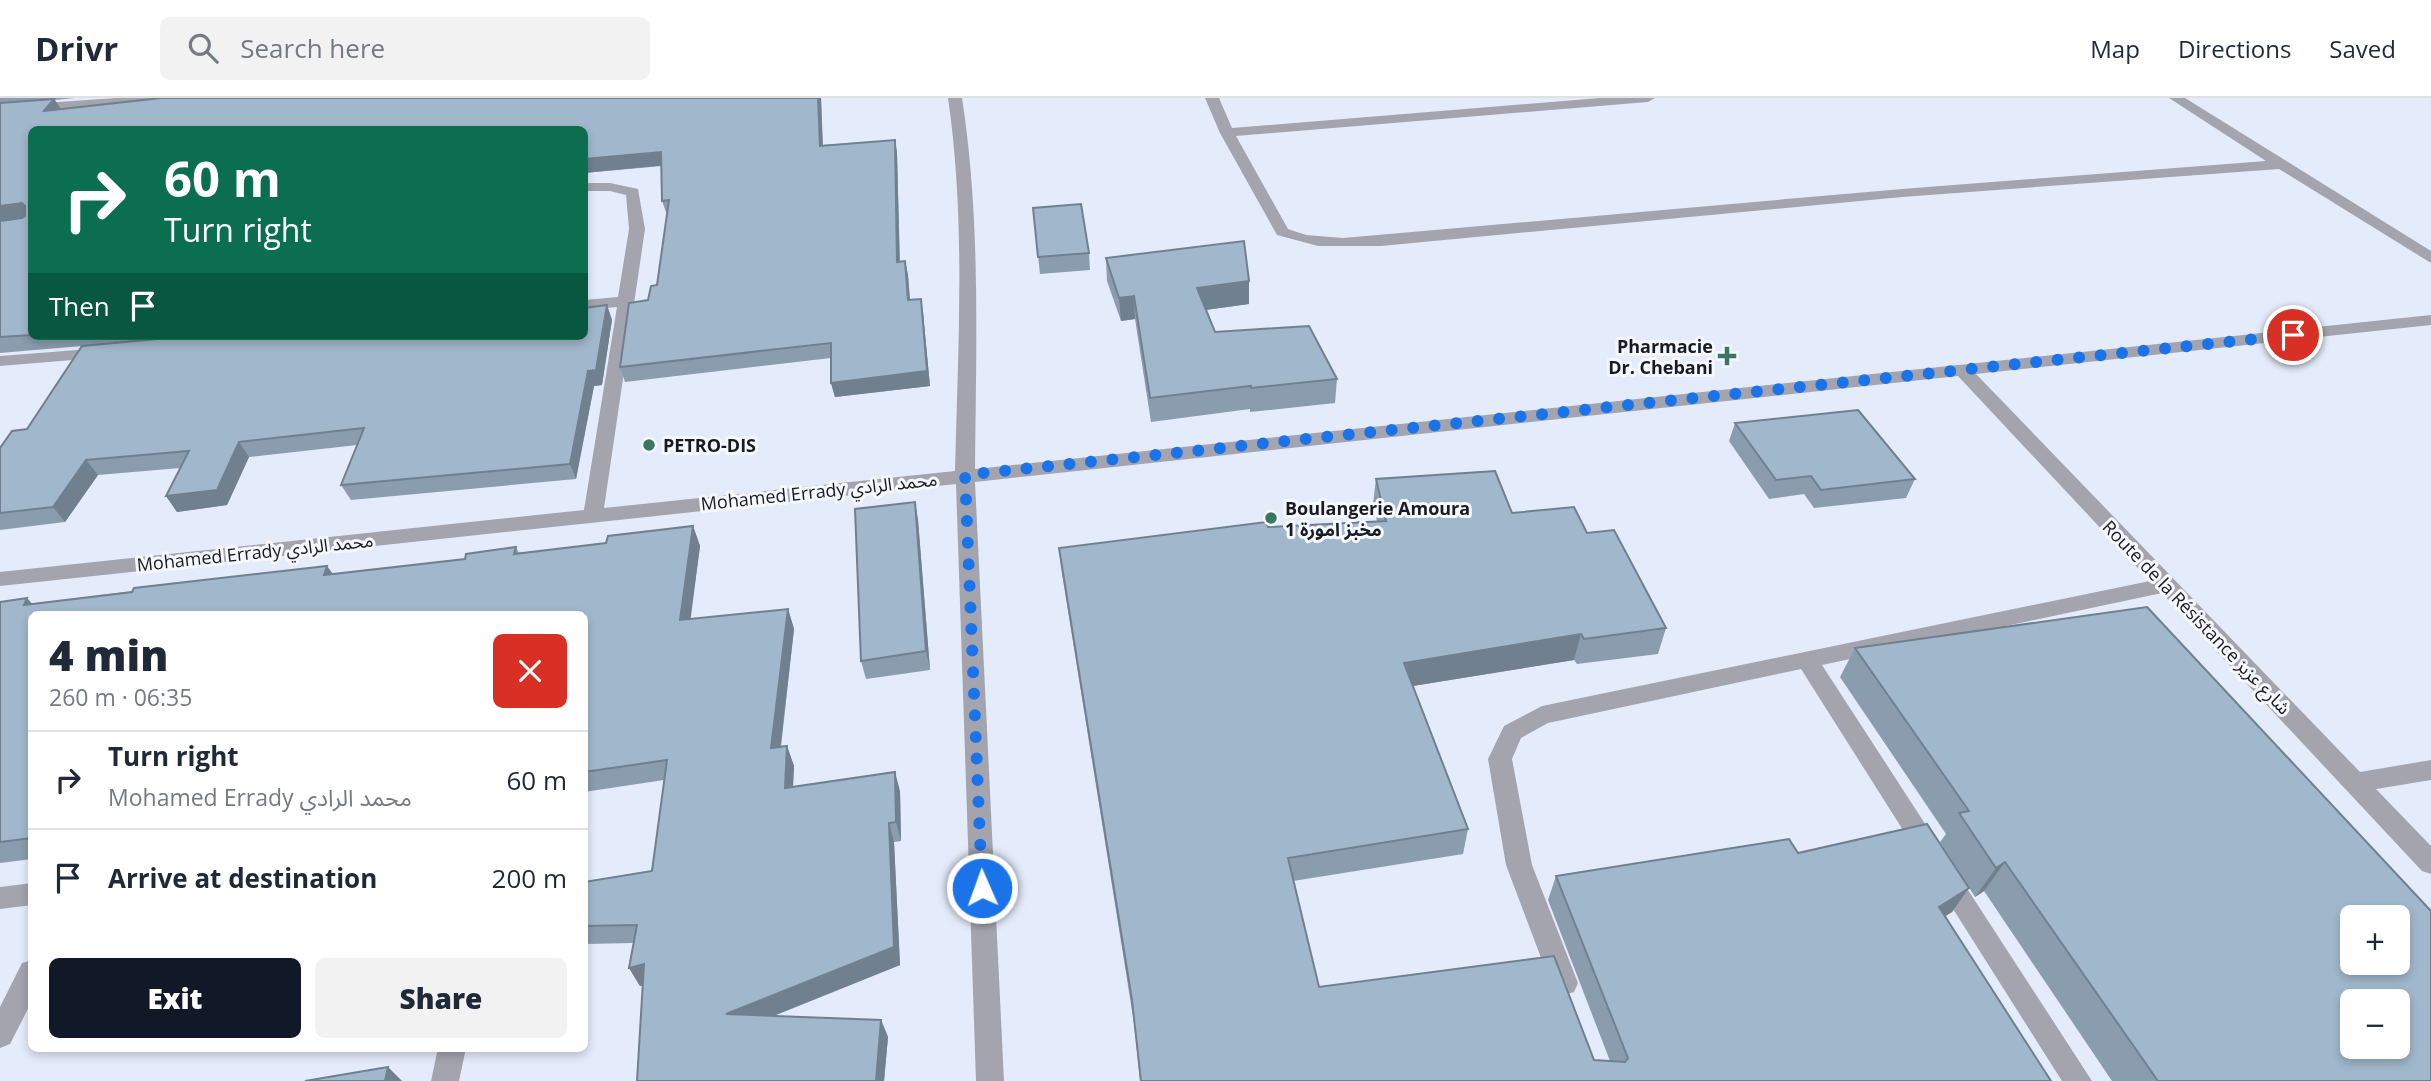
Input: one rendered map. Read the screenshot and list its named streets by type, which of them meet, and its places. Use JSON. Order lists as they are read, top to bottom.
{
  "streets": {
    "street": ["Mohamed Errady محمد الرادي", "Route de la Résistance شارع عزيز"]
  },
  "crossings": [
    ["Mohamed Errady محمد الرادي", "Route de la Résistance شارع عزيز"]
  ],
  "places": {
    "health": ["Pharmacie Dr. Chebani"],
    "other": ["PETRO-DIS", "Boulangerie Amoura 1 مخبز امورة"]
  },
  "page": {
    "header": "Drivr",
    "search": "Search here",
    "nav": ["Map", "Directions", "Saved"],
    "turn": ["60 m", "Turn right"],
    "then": "Then",
    "heading": ["4 min", "260 m · 06:35"],
    "list": [
      {
        "name": "Turn right",
        "note": "Mohamed Errady محمد الرادي",
        "value": "60 m"
      },
      {
        "name": "Arrive at destination",
        "value": "200 m"
      }
    ],
    "map_buttons": ["+", "−"],
    "buttons": ["Exit", "Share"]
  }
}
